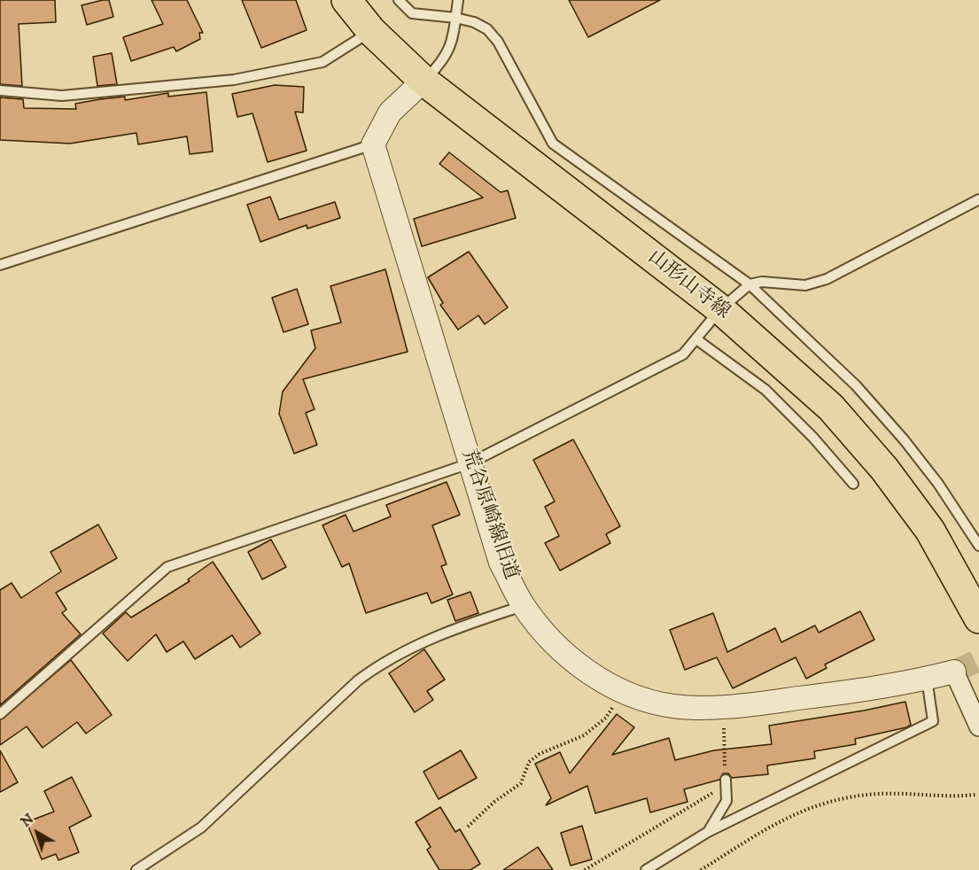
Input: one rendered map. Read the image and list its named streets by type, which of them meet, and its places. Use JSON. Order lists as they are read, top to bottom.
{
  "streets": {
    "main road": ["山形山寺線"],
    "street": ["荒谷原崎線旧道"]
  },
  "north": "top left"
}
